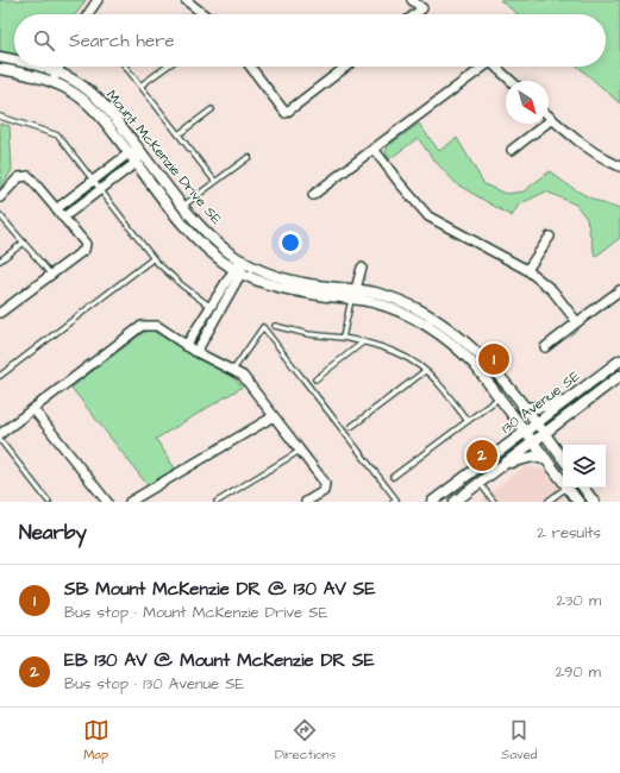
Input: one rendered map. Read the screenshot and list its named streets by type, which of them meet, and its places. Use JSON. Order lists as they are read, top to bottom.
{
  "streets": {
    "street": ["Mount McKenzie Drive SE", "130 Avenue SE"]
  },
  "crossings": [
    ["Mount McKenzie Drive SE", "130 Avenue SE"]
  ],
  "north": "bottom right",
  "page": {
    "search": "Search here",
    "pins": ["1", "2"],
    "heading": ["Nearby", "2 results"],
    "list": [
      {
        "mark": "1",
        "name": "SB Mount McKenzie DR @ 130 AV SE",
        "note": "Bus stop · Mount McKenzie Drive SE",
        "value": "230 m"
      },
      {
        "mark": "2",
        "name": "EB 130 AV @ Mount McKenzie DR SE",
        "note": "Bus stop · 130 Avenue SE",
        "value": "290 m"
      }
    ],
    "nav": ["Map", "Directions", "Saved"]
  }
}
